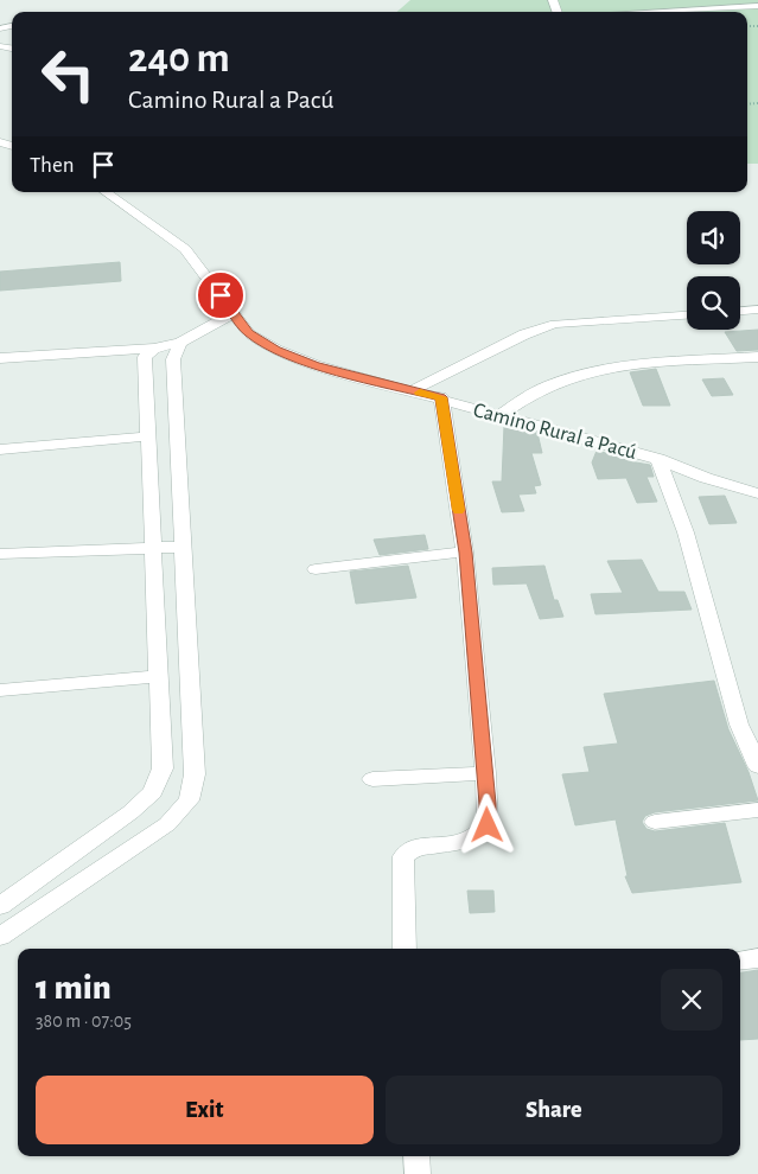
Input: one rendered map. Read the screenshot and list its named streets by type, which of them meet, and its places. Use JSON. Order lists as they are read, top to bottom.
{
  "streets": {
    "street": ["Camino Rural a Pacú"]
  },
  "page": {
    "turn": ["240 m", "Camino Rural a Pacú"],
    "then": "Then",
    "heading": ["1 min", "380 m · 07:05"],
    "buttons": ["Exit", "Share"]
  }
}
